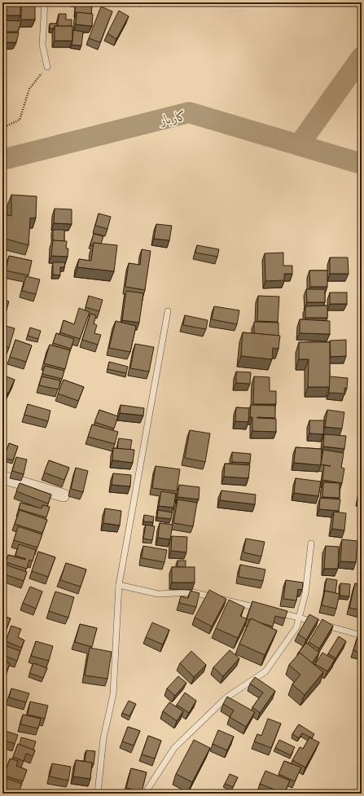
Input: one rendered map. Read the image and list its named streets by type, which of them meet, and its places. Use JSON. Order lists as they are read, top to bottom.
{
  "water": ["کاربار"]
}
